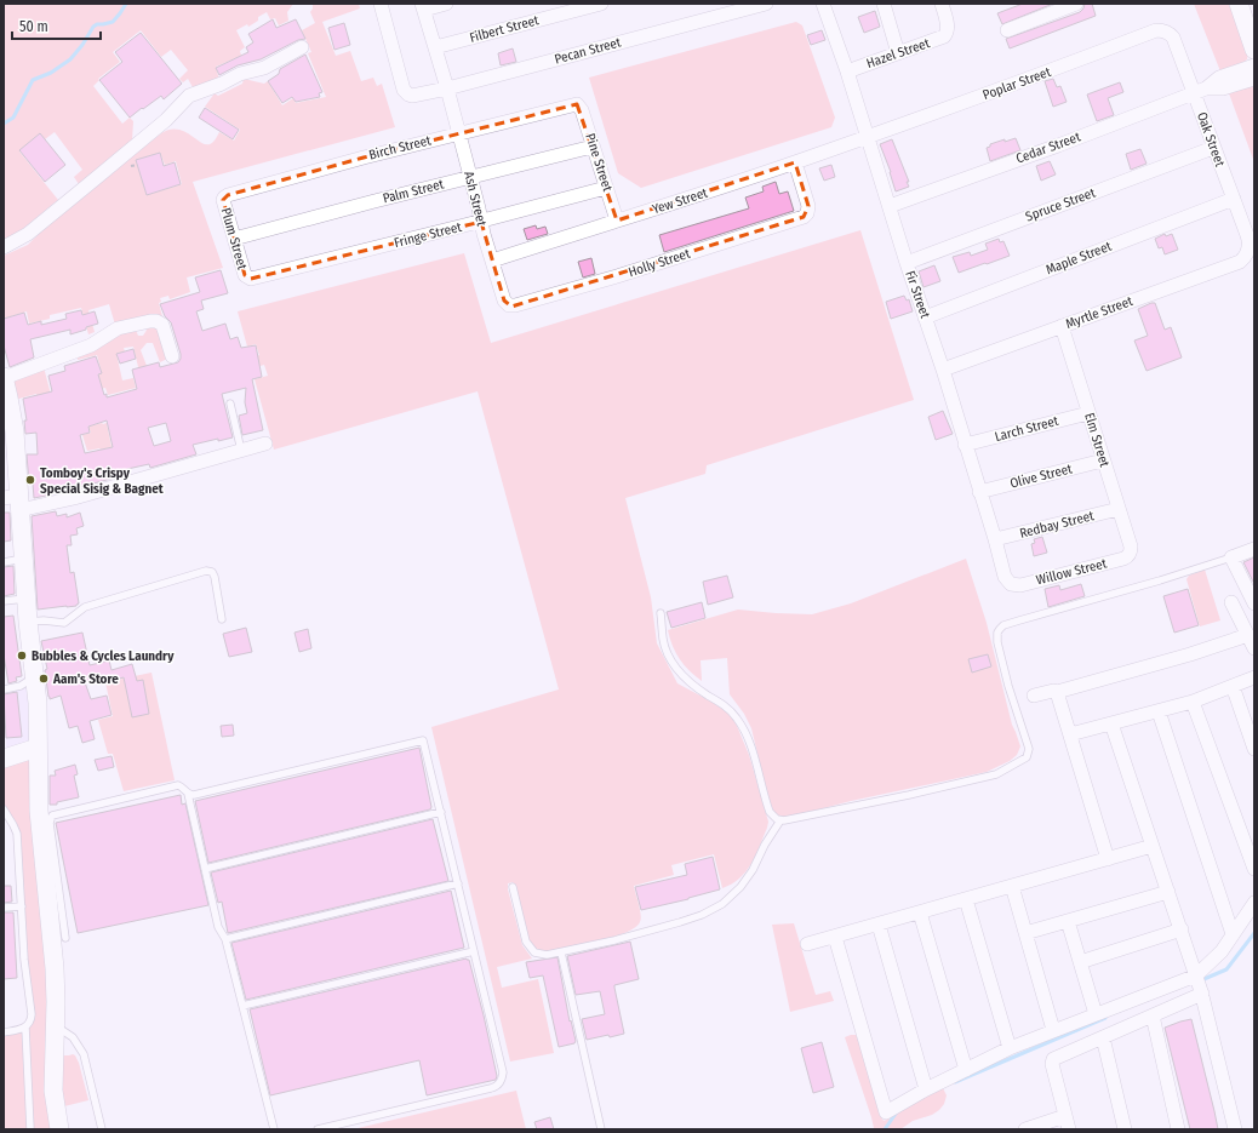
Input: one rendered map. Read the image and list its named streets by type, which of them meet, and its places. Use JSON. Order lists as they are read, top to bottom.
{
  "streets": {
    "street": [
      "Filbert Street",
      "Pecan Street",
      "Hazel Street",
      "Poplar Street",
      "Oak Street",
      "Birch Street",
      "Cedar Street",
      "Pine Street",
      "Palm Street",
      "Ash Street",
      "Yew Street",
      "Spruce Street",
      "Fringe Street",
      "Plum Street",
      "Maple Street",
      "Holly Street",
      "Fir Street",
      "Myrtle Street",
      "Larch Street",
      "Elm Street",
      "Olive Street",
      "Redbay Street",
      "Willow Street"
    ]
  },
  "crossings": [
    ["Filbert Street", "Ash Street"],
    ["Pecan Street", "Ash Street"],
    ["Hazel Street", "Fir Street"],
    ["Poplar Street", "Oak Street"],
    ["Poplar Street", "Yew Street"],
    ["Poplar Street", "Fir Street"],
    ["Oak Street", "Cedar Street"],
    ["Oak Street", "Spruce Street"],
    ["Oak Street", "Maple Street"],
    ["Oak Street", "Myrtle Street"],
    ["Birch Street", "Pine Street"],
    ["Birch Street", "Ash Street"],
    ["Birch Street", "Plum Street"],
    ["Cedar Street", "Fir Street"],
    ["Pine Street", "Palm Street"],
    ["Pine Street", "Yew Street"],
    ["Pine Street", "Fringe Street"],
    ["Palm Street", "Ash Street"],
    ["Palm Street", "Plum Street"],
    ["Ash Street", "Yew Street"],
    ["Ash Street", "Fringe Street"],
    ["Ash Street", "Holly Street"],
    ["Yew Street", "Holly Street"],
    ["Yew Street", "Fir Street"],
    ["Spruce Street", "Fir Street"],
    ["Fringe Street", "Plum Street"],
    ["Maple Street", "Fir Street"],
    ["Fir Street", "Myrtle Street"],
    ["Fir Street", "Larch Street"],
    ["Fir Street", "Olive Street"],
    ["Fir Street", "Redbay Street"],
    ["Fir Street", "Willow Street"],
    ["Myrtle Street", "Elm Street"],
    ["Larch Street", "Elm Street"],
    ["Elm Street", "Olive Street"],
    ["Elm Street", "Redbay Street"],
    ["Elm Street", "Willow Street"]
  ],
  "places": ["Tomboy's Crispy Special Sisig & Bagnet", "Bubbles & Cycles Laundry", "Aam's Store"],
  "scale_bar": "50 m"
}
